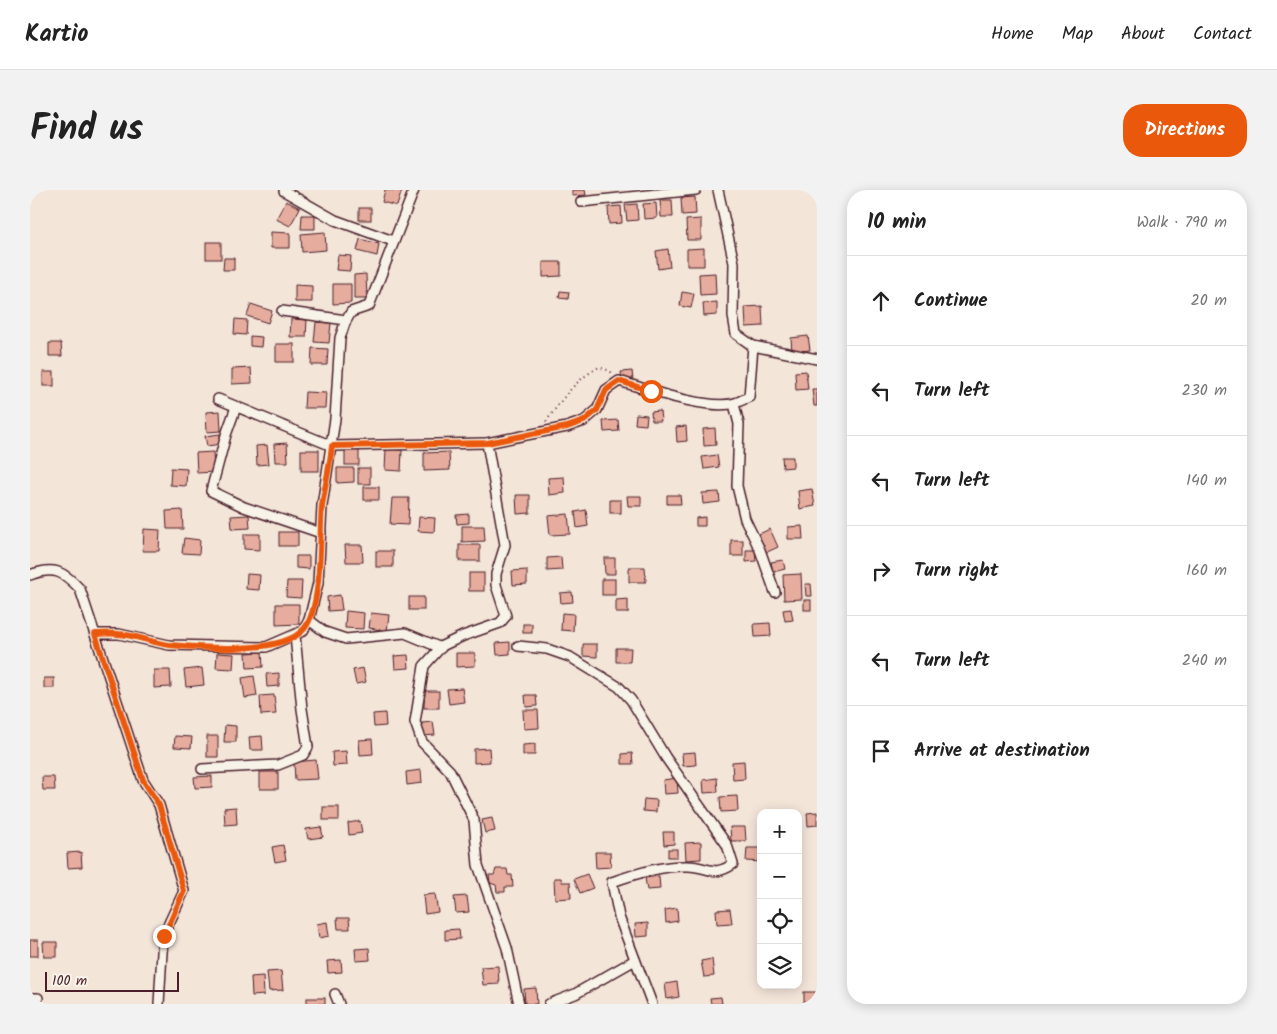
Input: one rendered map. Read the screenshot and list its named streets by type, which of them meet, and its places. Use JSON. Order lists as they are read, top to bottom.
{
  "scale_bar": "100 m",
  "page": {
    "header": "Kartio",
    "nav": [
      "Home",
      "Map",
      "About",
      "Contact"
    ],
    "title": "Find us",
    "buttons": "Directions",
    "heading": ["10 min", "Walk · 790 m"],
    "list": [
      ["Continue", "20 m"],
      ["Turn left", "230 m"],
      ["Turn left", "140 m"],
      ["Turn right", "160 m"],
      ["Turn left", "240 m"],
      "Arrive at destination"
    ],
    "map_buttons": ["+", "−"],
    "scale": "100 m"
  }
}
